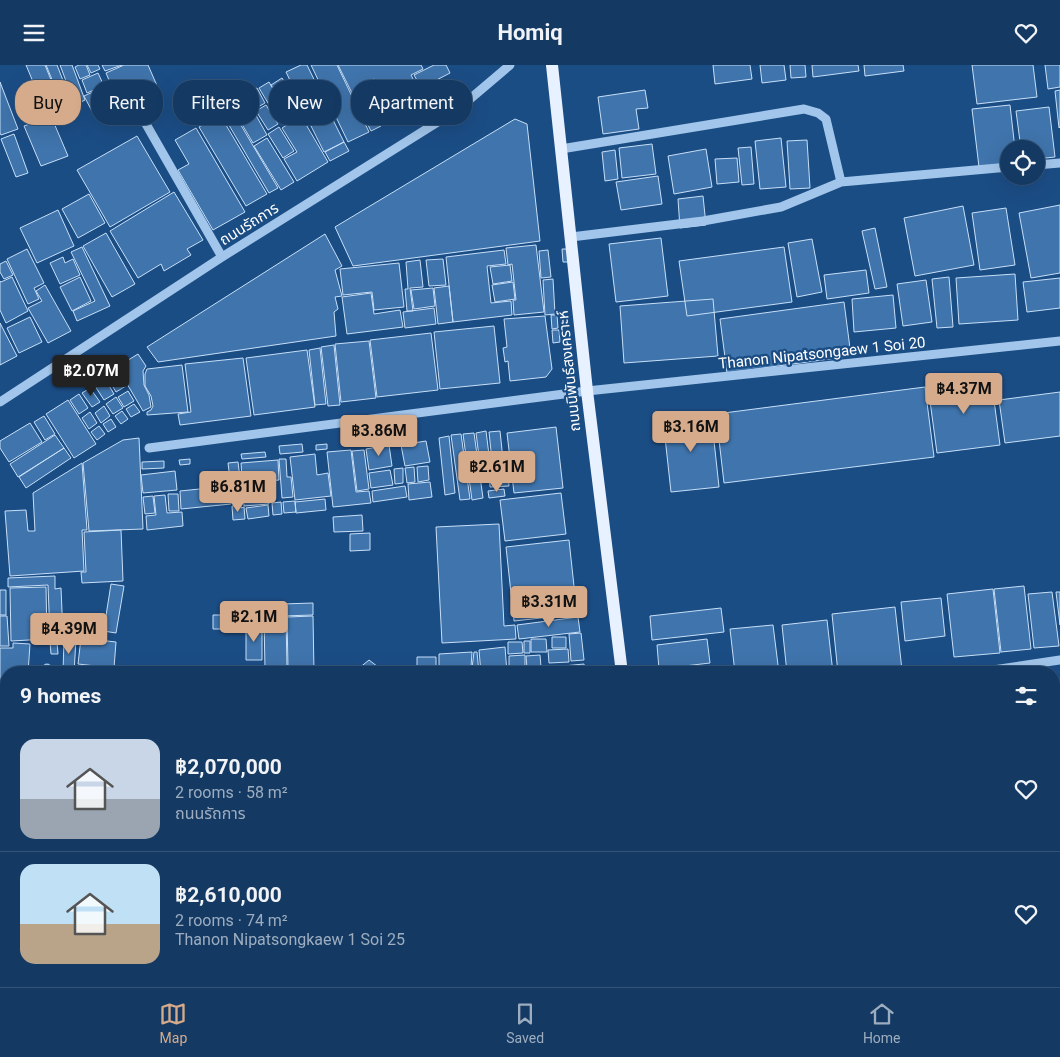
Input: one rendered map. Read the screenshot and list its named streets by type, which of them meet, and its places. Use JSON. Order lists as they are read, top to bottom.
{
  "streets": {
    "main road": ["ถนนนิพันธ์สงเคราะห์"],
    "street": ["ถนนรัถการ", "Thanon Nipatsongaew 1 Soi 20"]
  },
  "crossings": [
    ["Thanon Nipatsongaew 1 Soi 20", "ถนนนิพันธ์สงเคราะห์"]
  ],
  "page": {
    "header": "Homiq",
    "chip": [
      "Buy",
      "Rent",
      "Filters",
      "New",
      "Apartment"
    ],
    "price": [
      "฿2.07M",
      "฿4.37M",
      "฿3.16M",
      "฿3.86M",
      "฿2.61M",
      "฿6.81M",
      "฿3.31M",
      "฿2.1M",
      "฿4.39M"
    ],
    "heading": "9 homes",
    "list": [
      {
        "name": "฿2,070,000",
        "note": "2 rooms · 58 m² · ถนนรัถการ"
      },
      {
        "name": "฿2,610,000",
        "note": "2 rooms · 74 m² · Thanon Nipatsongkaew 1 Soi 25"
      }
    ],
    "tabs": ["Map", "Saved", "Home"]
  }
}
